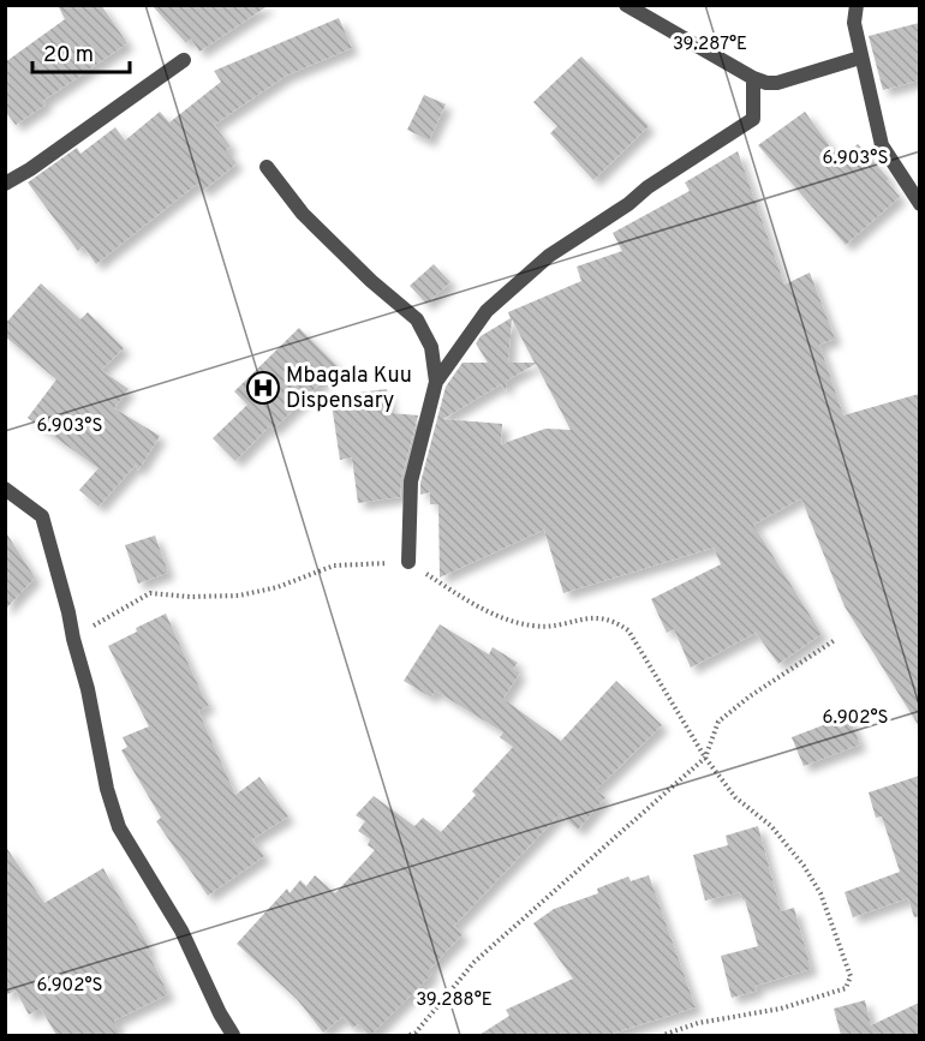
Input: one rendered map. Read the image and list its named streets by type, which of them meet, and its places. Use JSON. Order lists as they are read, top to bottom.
{
  "places": {
    "hospital": ["Mbagala Kuu Dispensary"]
  },
  "scale_bar": "20 m",
  "coordinates": [
    "39.287°E",
    "6.903°S",
    "6.902°S",
    "39.288°E"
  ]
}
